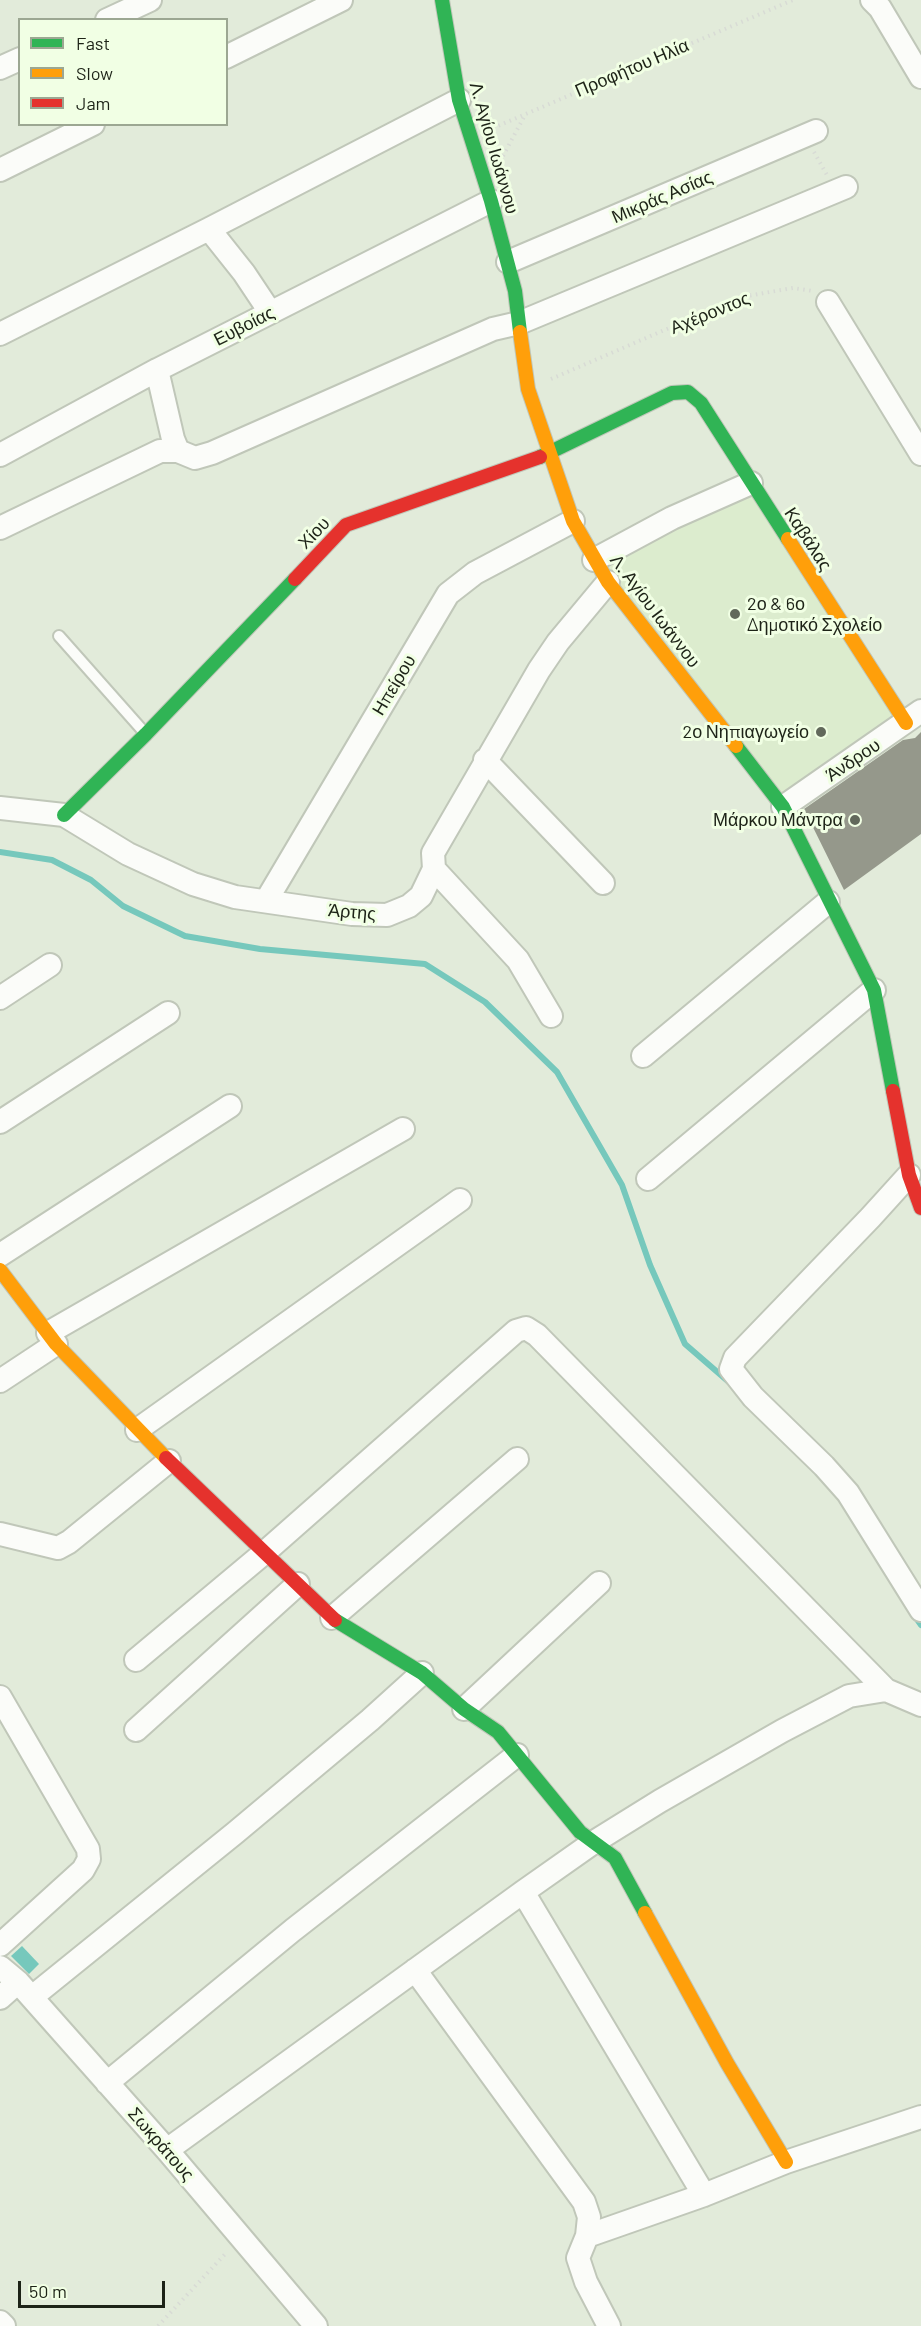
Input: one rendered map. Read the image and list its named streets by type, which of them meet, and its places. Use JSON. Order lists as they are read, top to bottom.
{
  "streets": {
    "street": [
      "Λ. Αγίου Ιωάννου",
      "Μικράς Ασίας",
      "Ευβοίας",
      "Χίου",
      "Καβάλας",
      "Ηπείρου",
      "Άνδρου",
      "Άρτης",
      "Σωκράτους"
    ],
    "path": ["Προφήτου Ηλία", "Αχέροντος"]
  },
  "crossings": [
    ["Προφήτου Ηλία", "Λ. Αγίου Ιωάννου"],
    ["Λ. Αγίου Ιωάννου", "Μικράς Ασίας"],
    ["Λ. Αγίου Ιωάννου", "Αχέροντος"],
    ["Λ. Αγίου Ιωάννου", "Ευβοίας"],
    ["Λ. Αγίου Ιωάννου", "Χίου"],
    ["Λ. Αγίου Ιωάννου", "Ηπείρου"],
    ["Λ. Αγίου Ιωάννου", "Άνδρου"],
    ["Λ. Αγίου Ιωάννου", "Άρτης"],
    ["Χίου", "Καβάλας"],
    ["Χίου", "Άρτης"],
    ["Καβάλας", "Άνδρου"],
    ["Ηπείρου", "Άρτης"]
  ],
  "places": ["2ο & 6ο Δημοτικό Σχολείο", "2ο Νηπιαγωγείο", "Μάρκου Μάντρα"],
  "legend": ["Fast", "Slow", "Jam"],
  "scale_bar": "50 m"
}
